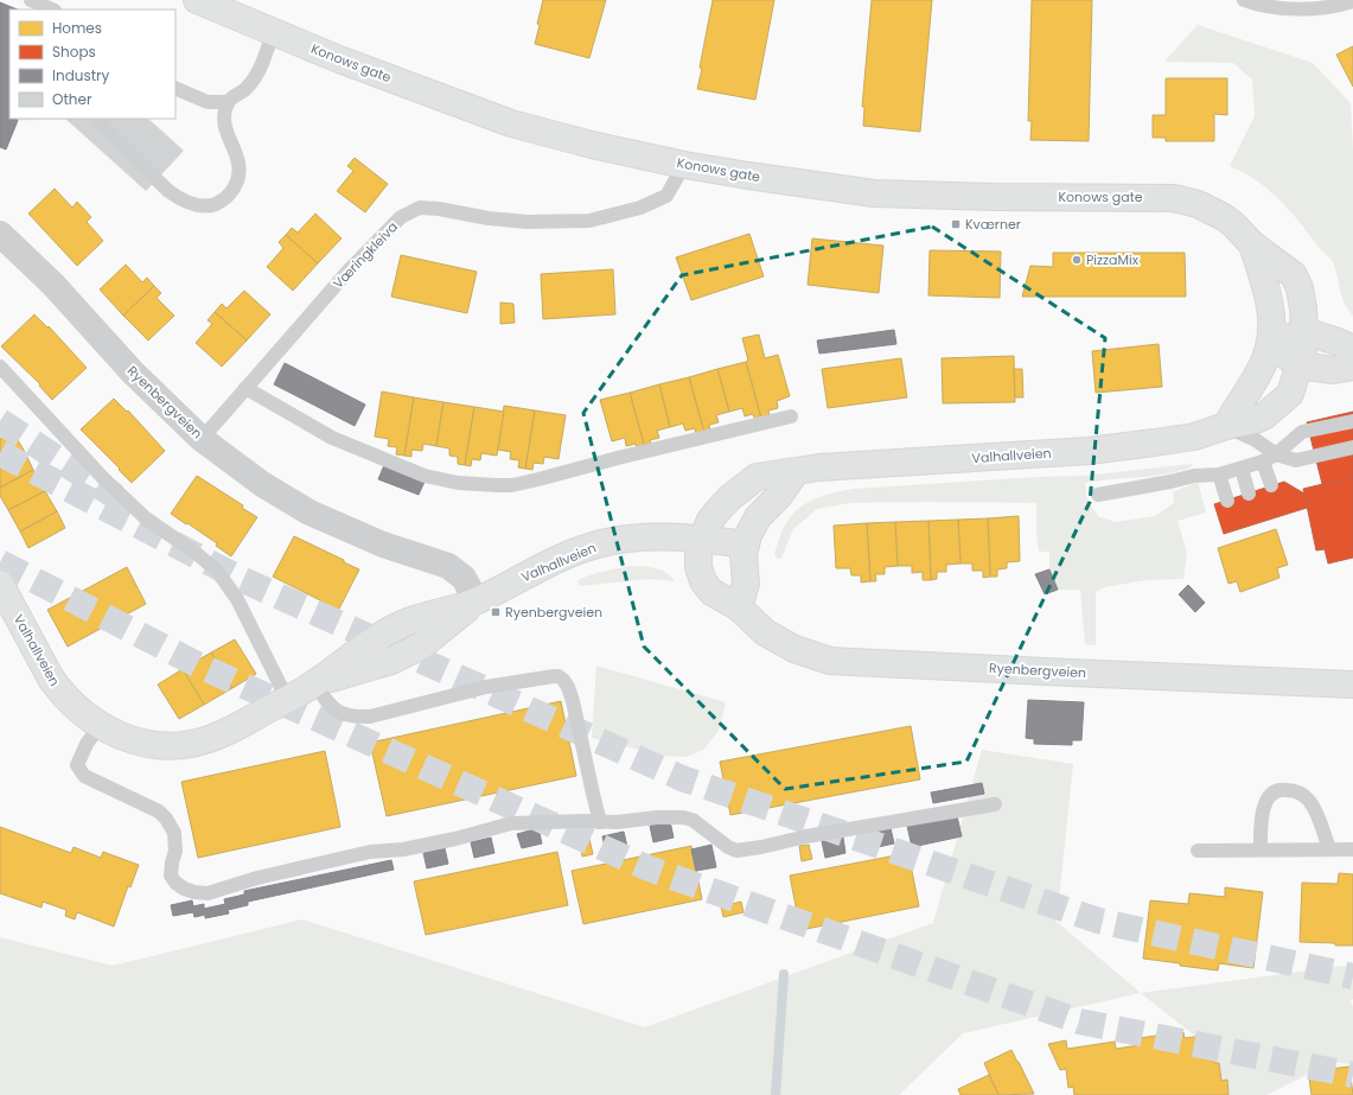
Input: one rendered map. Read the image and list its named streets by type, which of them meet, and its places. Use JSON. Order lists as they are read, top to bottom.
{
  "streets": {
    "main road": ["Konows gate", "Ryenbergveien", "Valhallveien"],
    "lane": ["Væringkleiva"]
  },
  "crossings": [
    ["Konows gate", "Væringkleiva"],
    ["Konows gate", "Valhallveien"],
    ["Væringkleiva", "Ryenbergveien"],
    ["Ryenbergveien", "Valhallveien"]
  ],
  "places": {
    "transit": ["Kværner", "Ryenbergveien"],
    "other": ["PizzaMix"]
  },
  "legend": [
    "Homes",
    "Shops",
    "Industry",
    "Other"
  ]
}
